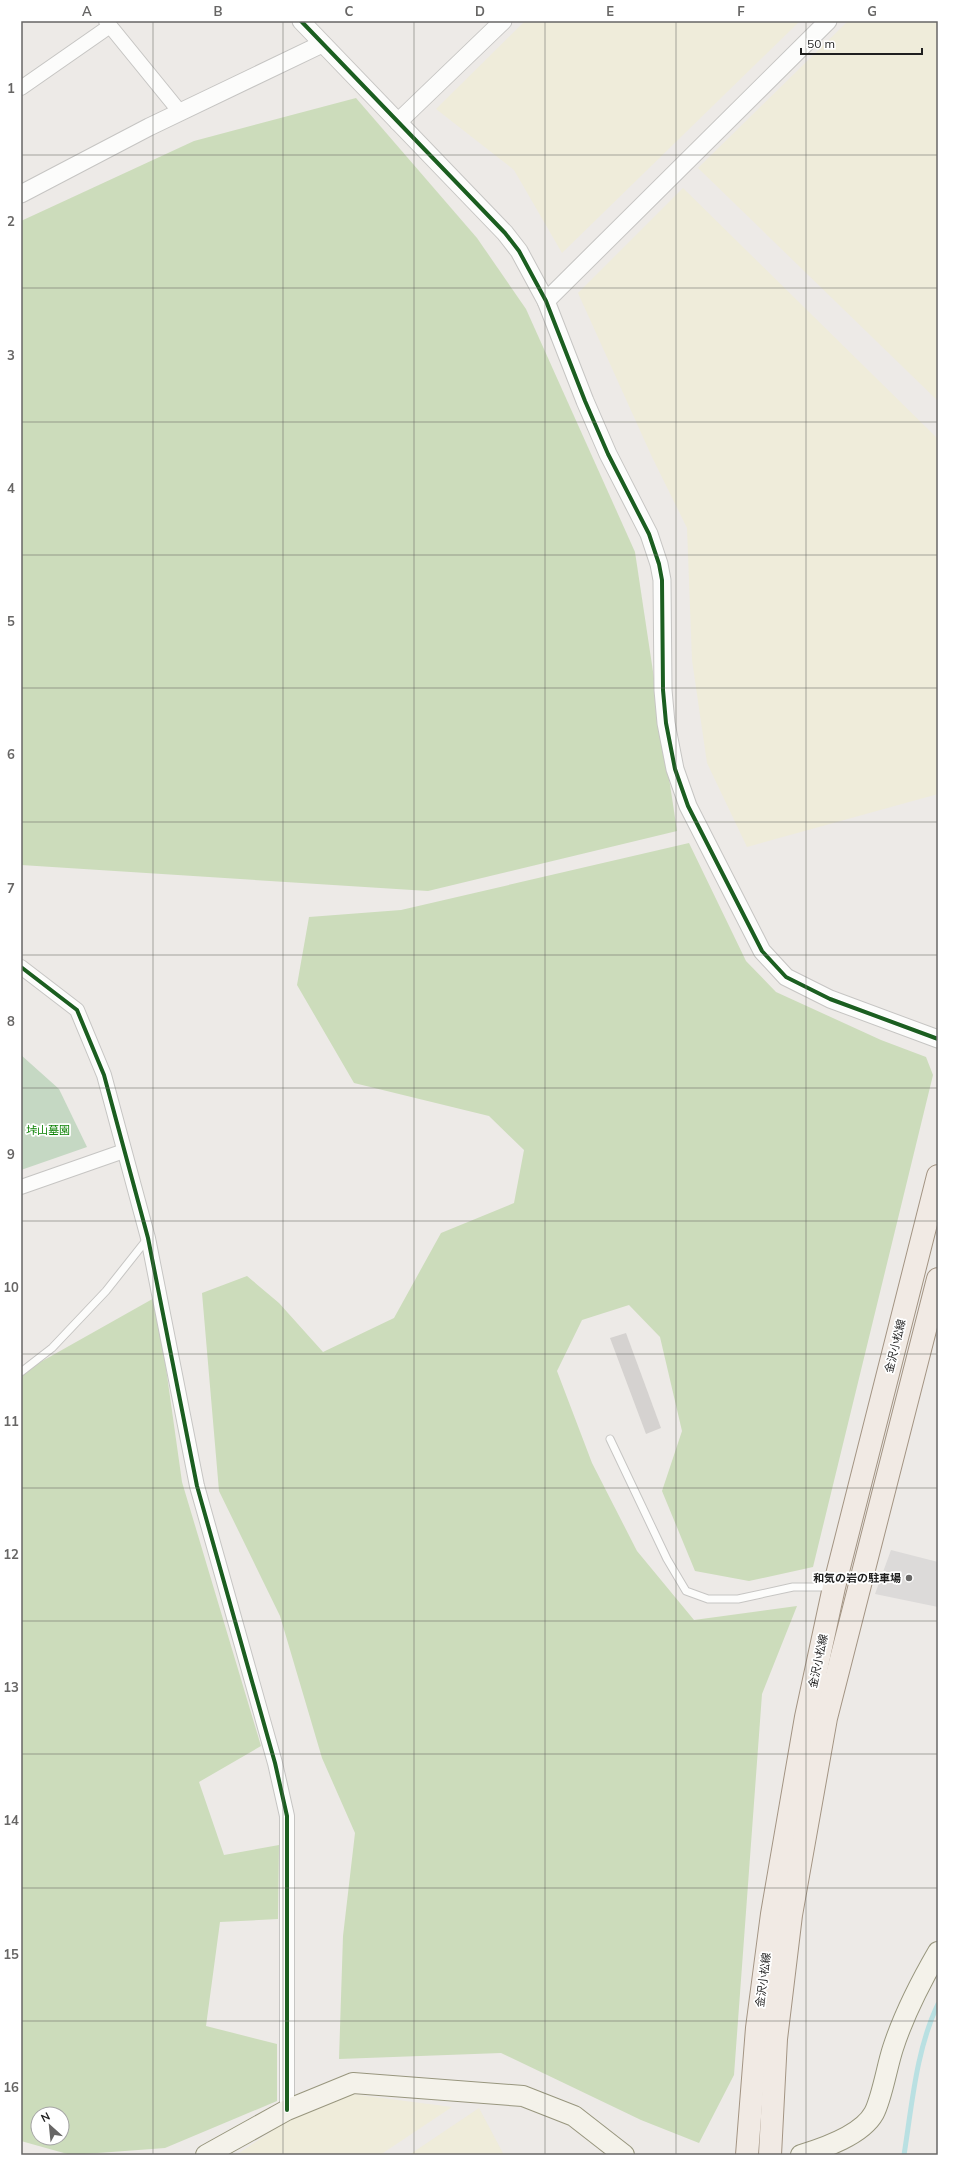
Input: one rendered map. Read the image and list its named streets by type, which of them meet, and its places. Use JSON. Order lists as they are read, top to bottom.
{
  "streets": {
    "main road": ["金沢小松線"]
  },
  "parks": ["垰山墓園"],
  "places": ["和気の岩の駐車場"],
  "scale_bar": "50 m",
  "north": "top left",
  "grid": {
    "columns": [
      "A",
      "B",
      "C",
      "D",
      "E",
      "F",
      "G"
    ],
    "rows": [
      "1",
      "2",
      "3",
      "4",
      "5",
      "6",
      "7",
      "8",
      "9",
      "10",
      "11",
      "12",
      "13",
      "14",
      "15",
      "16"
    ]
  }
}
